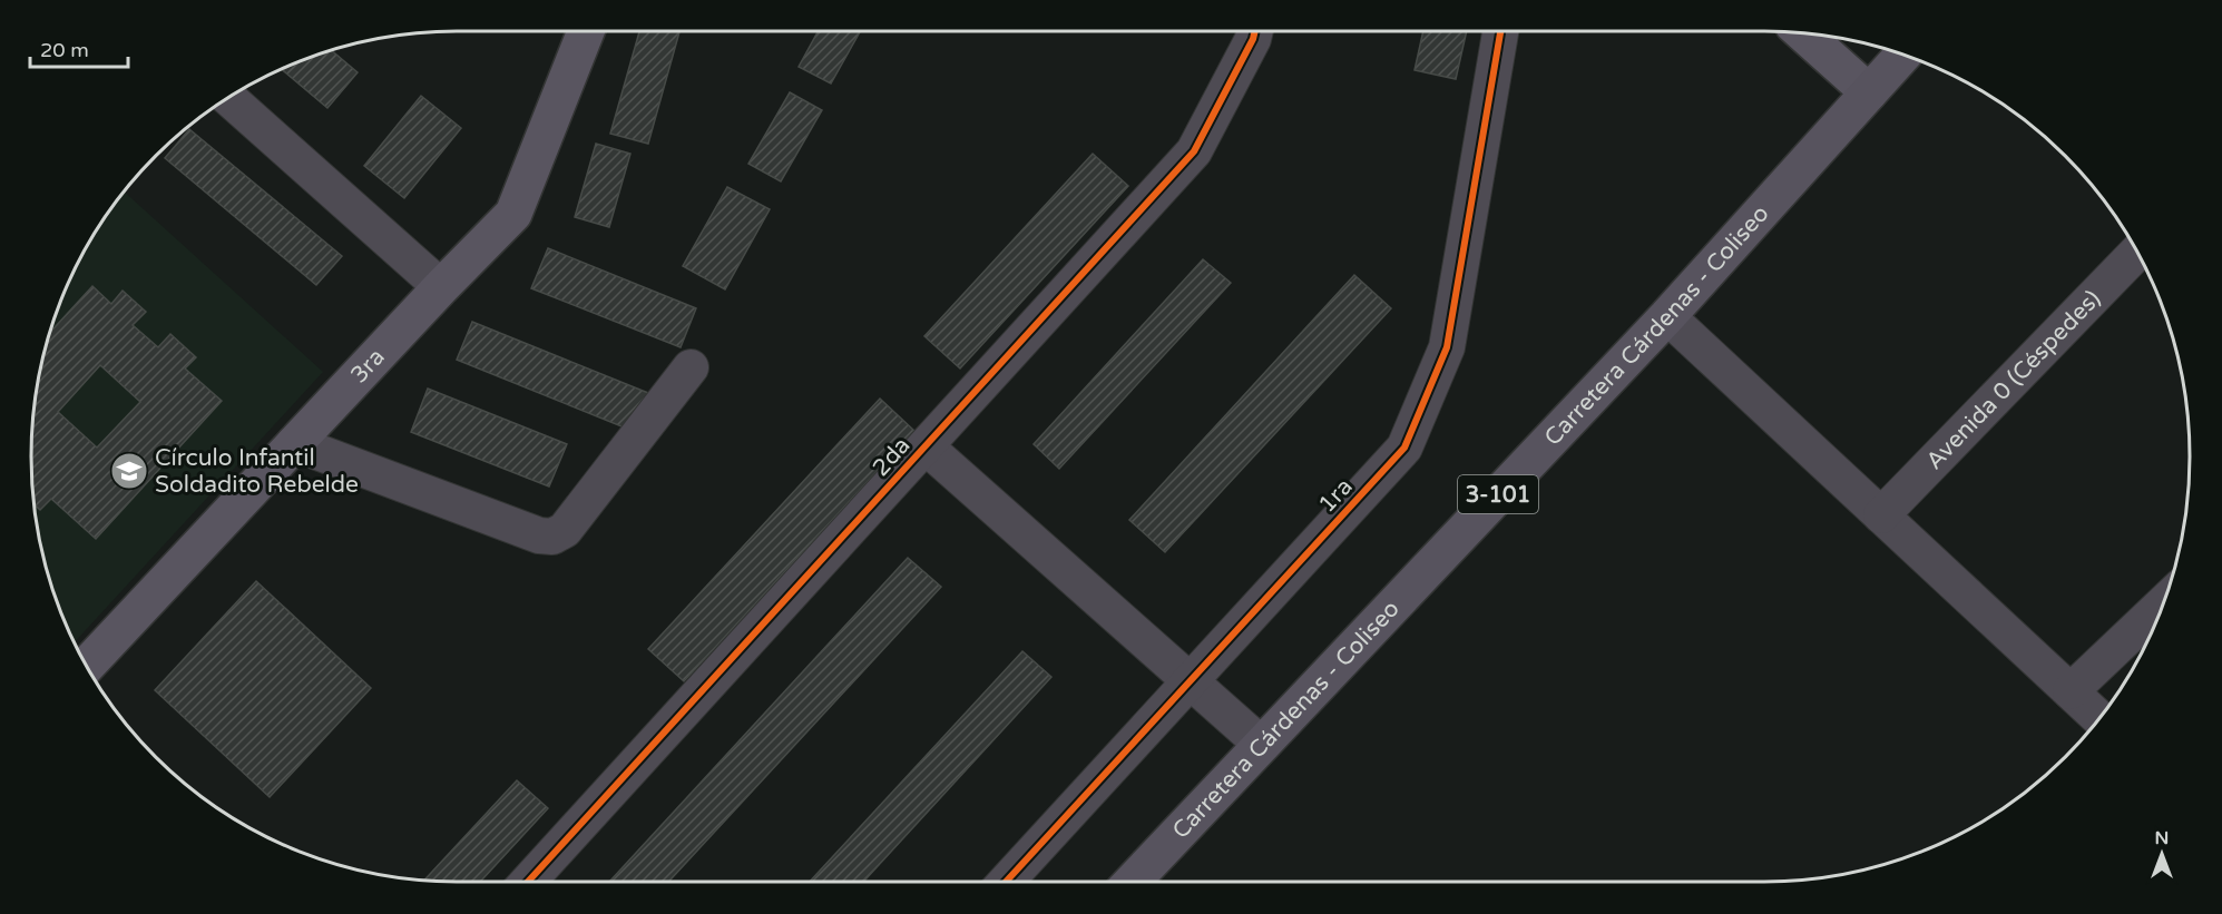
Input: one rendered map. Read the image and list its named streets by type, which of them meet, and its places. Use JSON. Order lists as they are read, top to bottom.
{
  "streets": {
    "main road": ["Carretera Cárdenas - Coliseo", "3-101"],
    "street": [
      "3ra",
      "Avenida 0 (Céspedes)",
      "2da",
      "1ra"
    ]
  },
  "places": {
    "school or university": ["Círculo Infantil Soldadito Rebelde"]
  },
  "scale_bar": "20 m",
  "north": "top"
}
